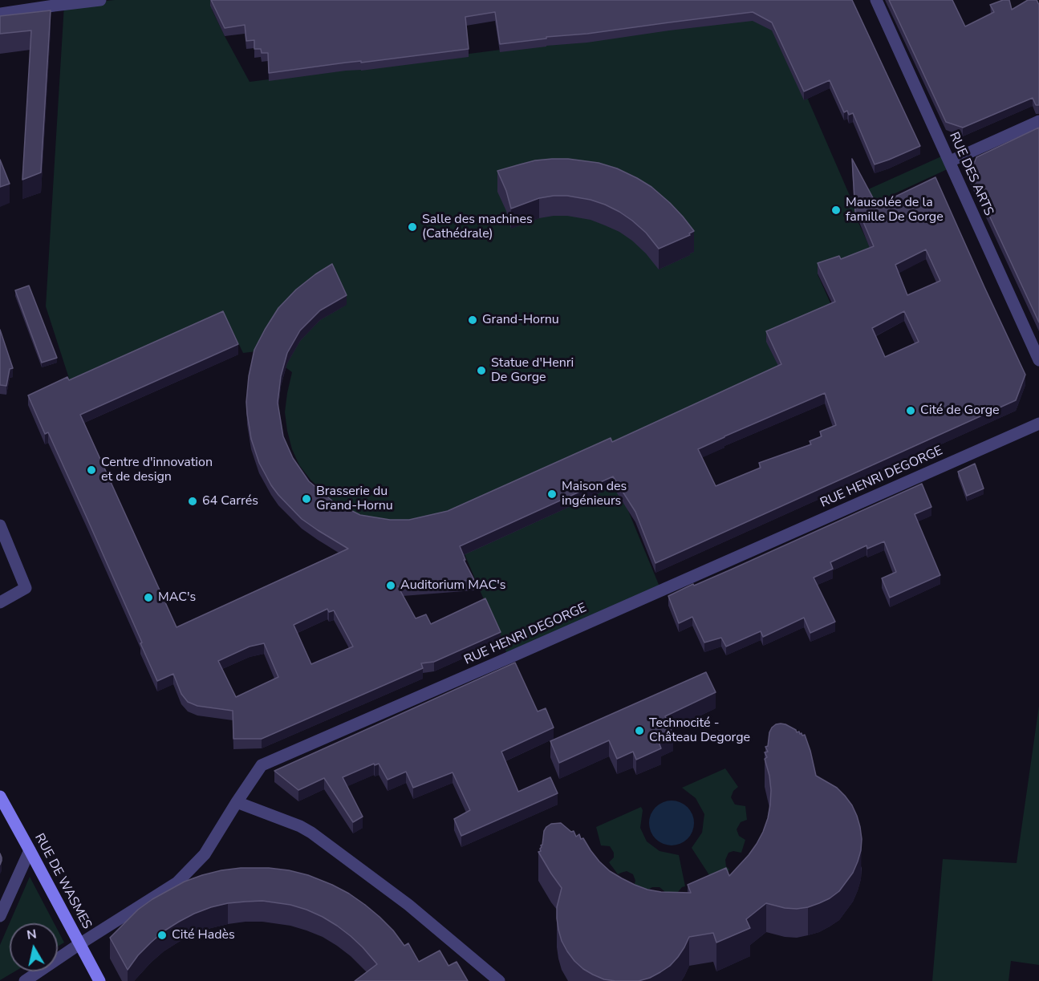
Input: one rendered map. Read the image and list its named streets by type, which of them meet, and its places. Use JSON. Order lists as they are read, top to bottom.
{
  "streets": {
    "street": ["RUE DES ARTS", "RUE HENRI DEGORGE", "RUE DE WASMES"]
  },
  "crossings": [
    ["RUE HENRI DEGORGE", "RUE DE WASMES"]
  ],
  "places": [
    "Mausolée de la famille De Gorge",
    "Salle des machines (Cathédrale)",
    "Grand-Hornu",
    "Statue d'Henri De Gorge",
    "Cité de Gorge",
    "Centre d'innovation et de design",
    "Maison des ingénieurs",
    "Brasserie du Grand-Hornu",
    "64 Carrés",
    "Auditorium MAC's",
    "MAC's",
    "Technocité - Château Degorge",
    "Cité Hadès"
  ],
  "north": "top"
}
